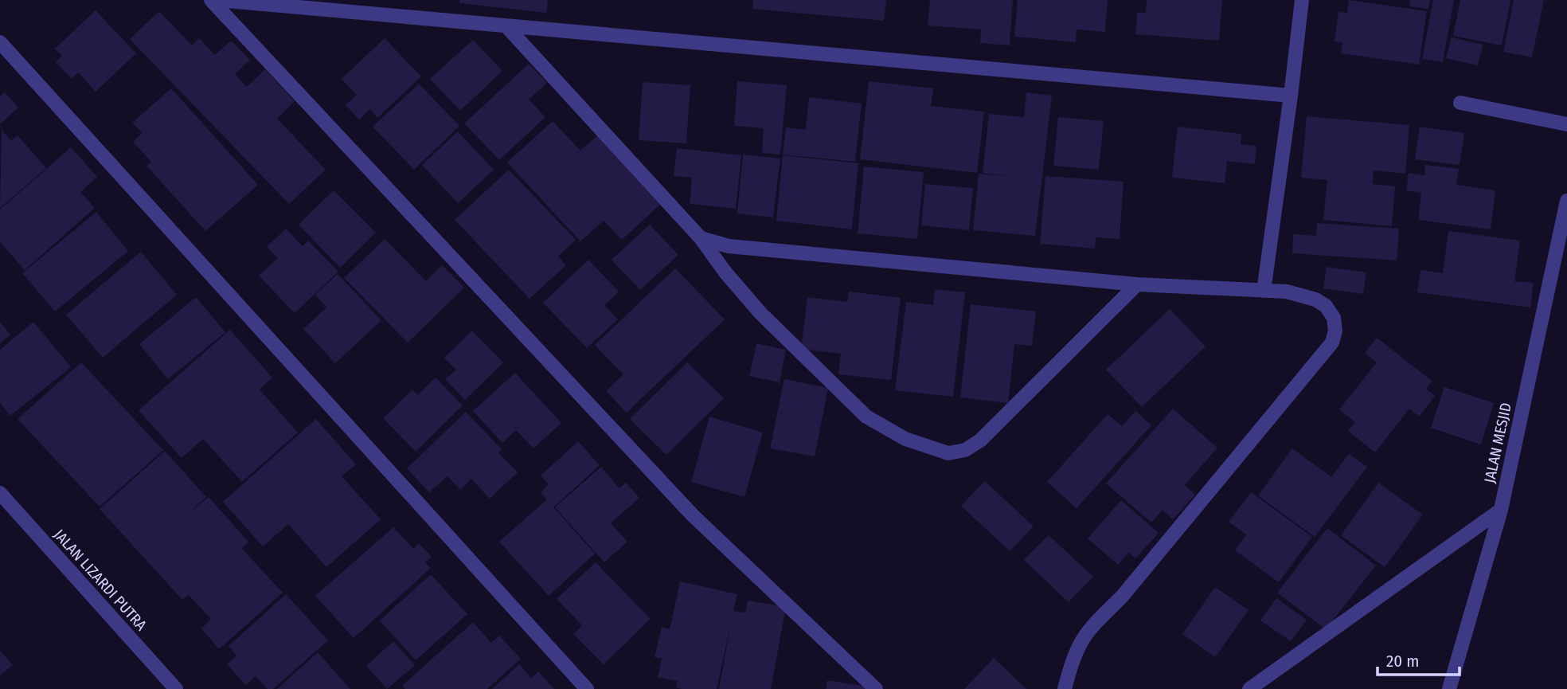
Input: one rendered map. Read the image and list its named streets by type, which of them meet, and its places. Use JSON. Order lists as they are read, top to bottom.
{
  "streets": {
    "street": ["JALAN MESJID", "JALAN LIZARDI PUTRA"]
  },
  "scale_bar": "20 m"
}
